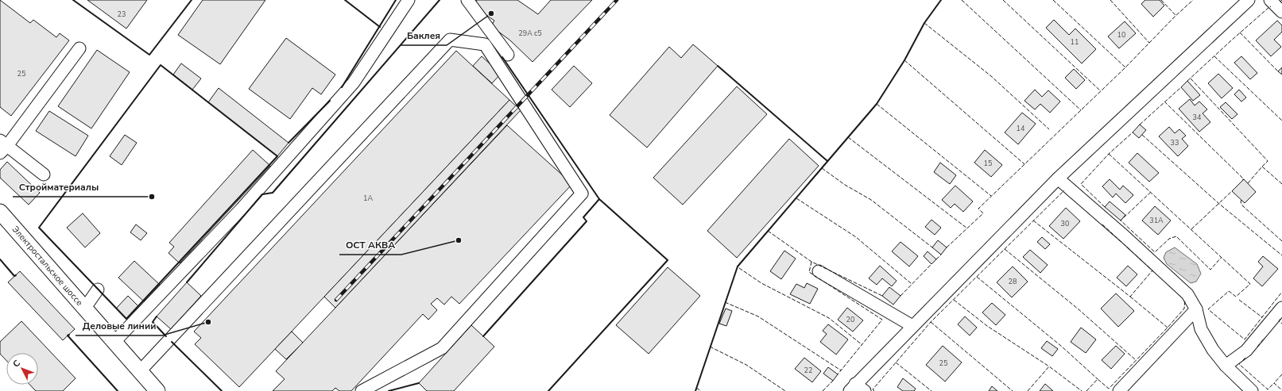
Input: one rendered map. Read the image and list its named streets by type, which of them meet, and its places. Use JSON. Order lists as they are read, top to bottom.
{
  "streets": {
    "main road": ["Электростальское шоссе"]
  },
  "places": [
    "Баклея",
    "Стройматериалы",
    "ОСТ АКВА",
    "Деловые линии"
  ],
  "house_numbers": [
    "23",
    "29А с5",
    "10",
    "11",
    "25",
    "34",
    "14",
    "33",
    "15",
    "1А",
    "31А",
    "30",
    "28",
    "20",
    "25",
    "22"
  ],
  "north": "top left"
}
